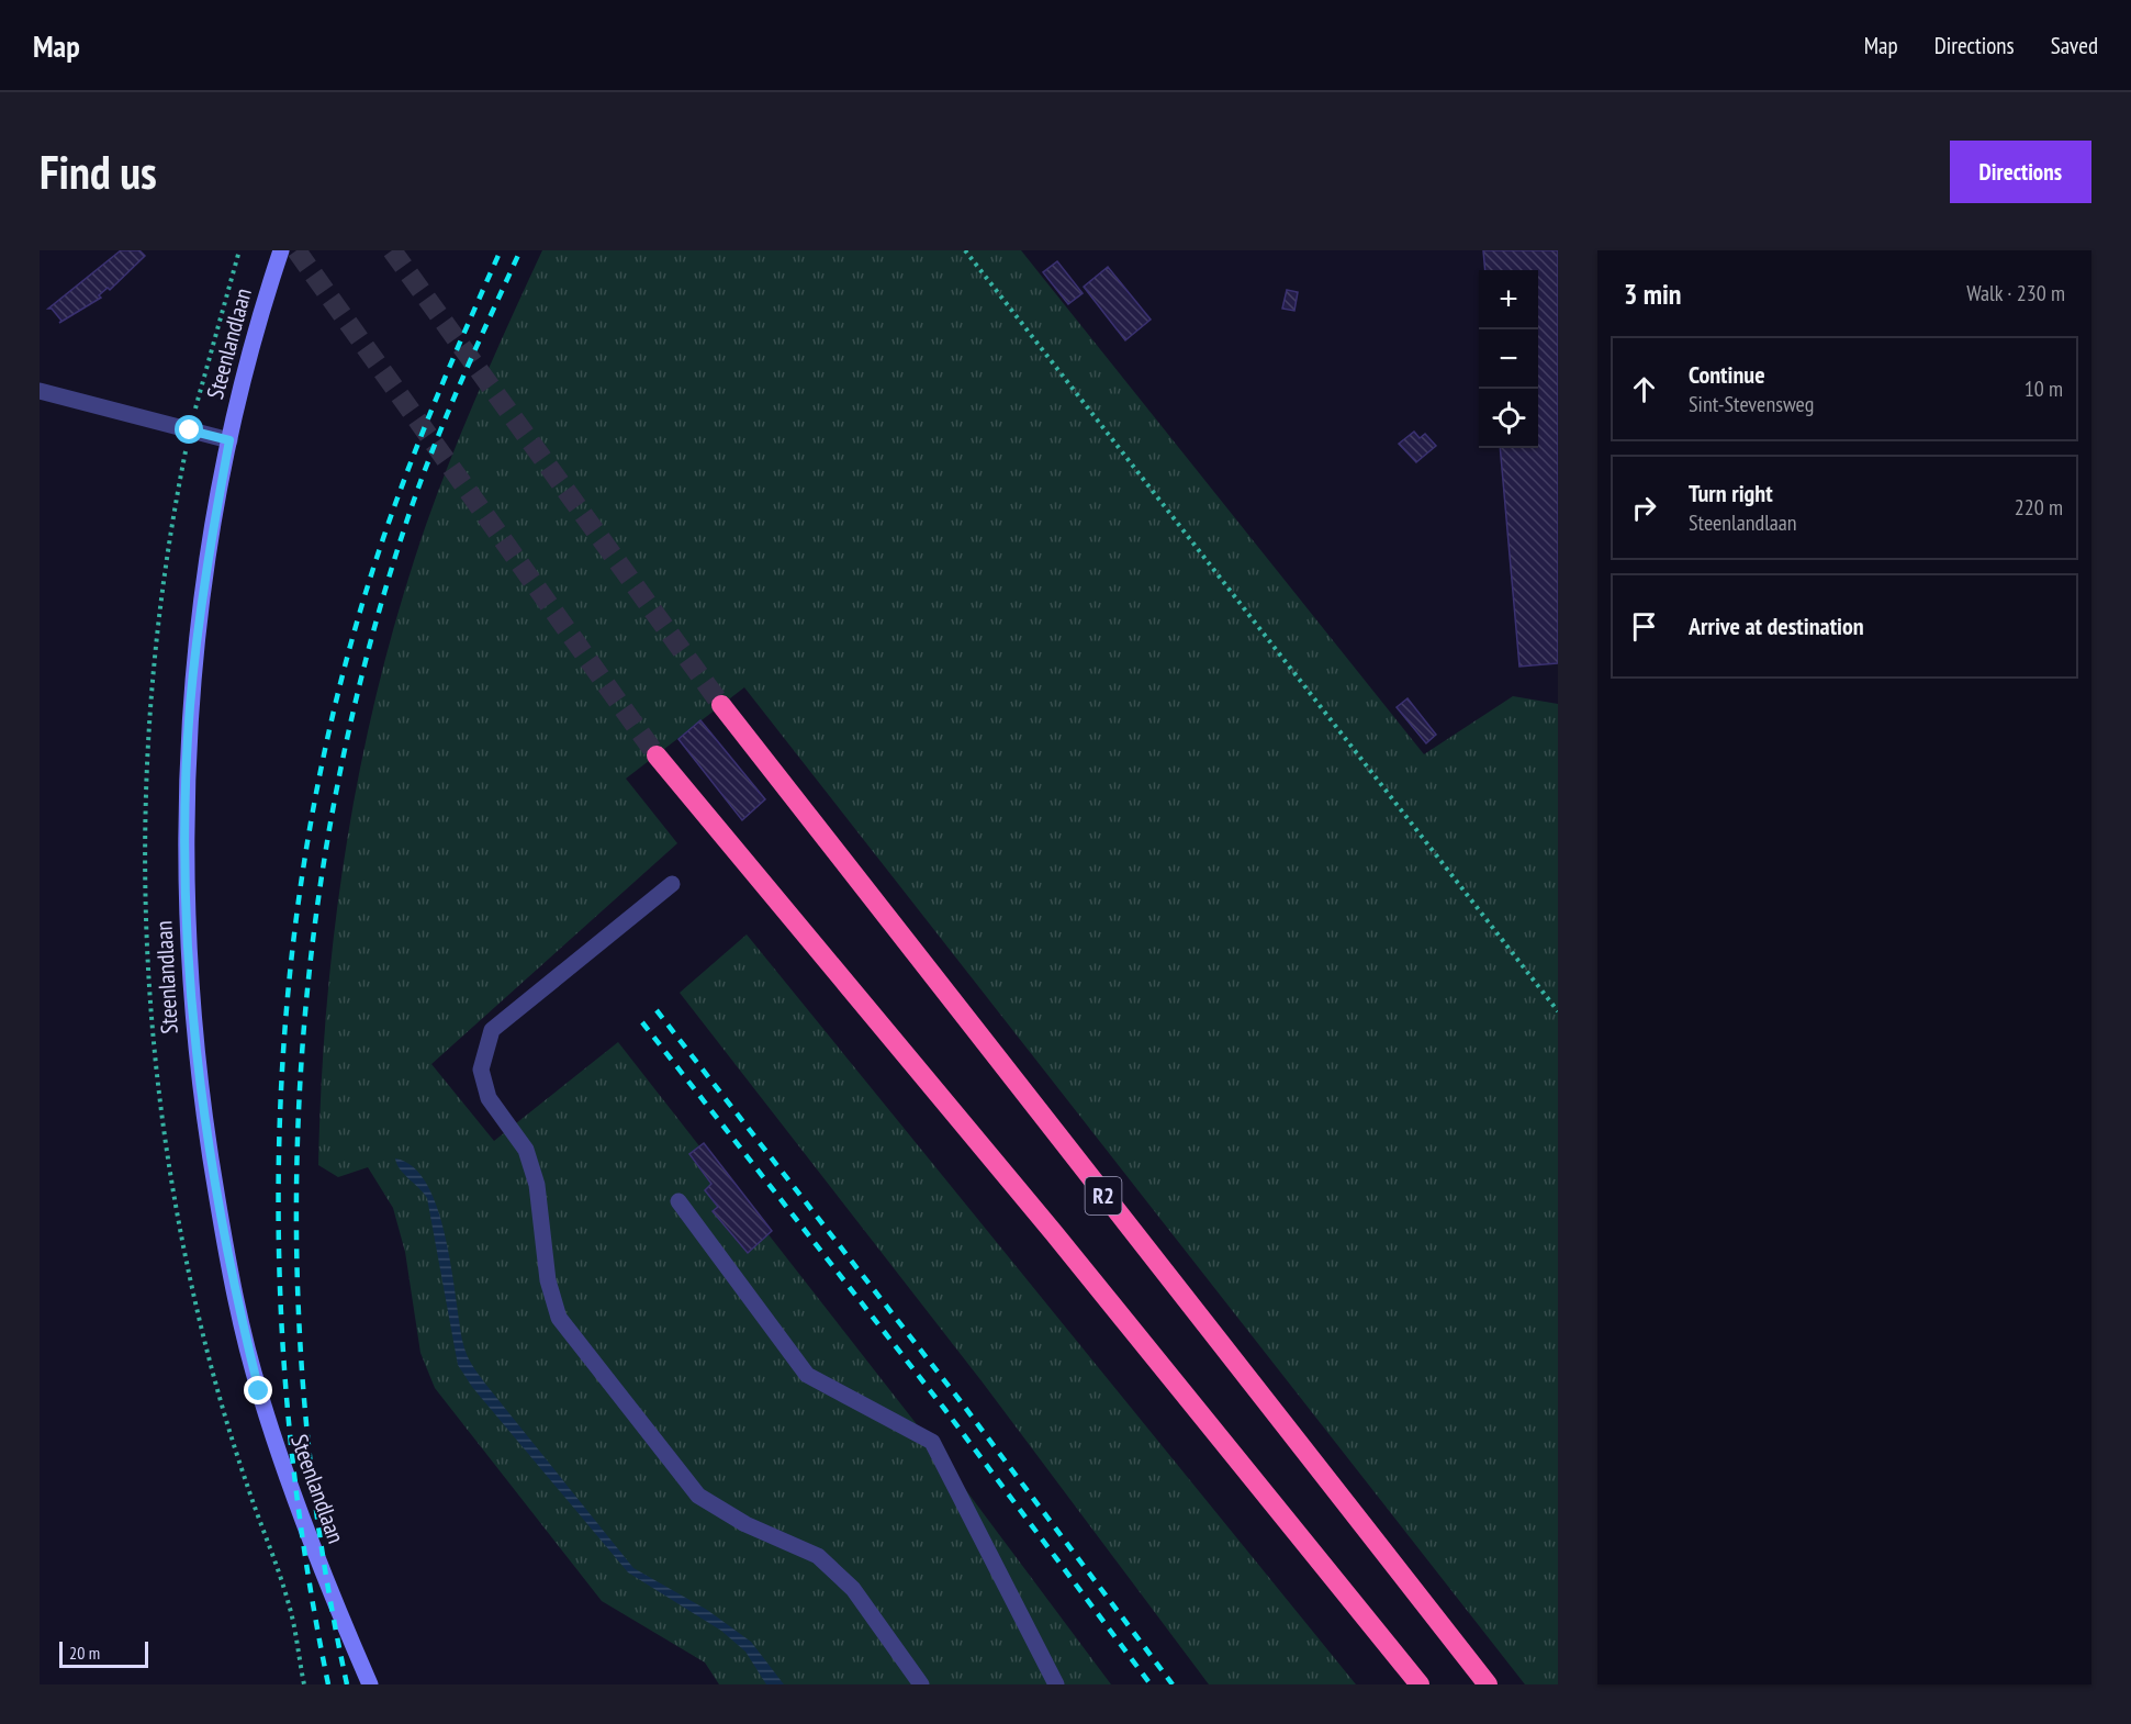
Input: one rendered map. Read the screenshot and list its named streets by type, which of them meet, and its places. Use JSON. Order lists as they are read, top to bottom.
{
  "streets": {
    "highway": ["R2"],
    "main road": ["Steenlandlaan"]
  },
  "scale_bar": "20 m",
  "page": {
    "header": "Map",
    "nav": ["Map", "Directions", "Saved"],
    "buttons": "Directions",
    "title": "Find us",
    "heading": ["3 min", "Walk · 230 m"],
    "map_buttons": ["+", "−"],
    "list": [
      ["Continue", "Sint-Stevensweg", "10 m"],
      ["Turn right", "Steenlandlaan", "220 m"],
      "Arrive at destination"
    ],
    "scale": "20 m"
  }
}
